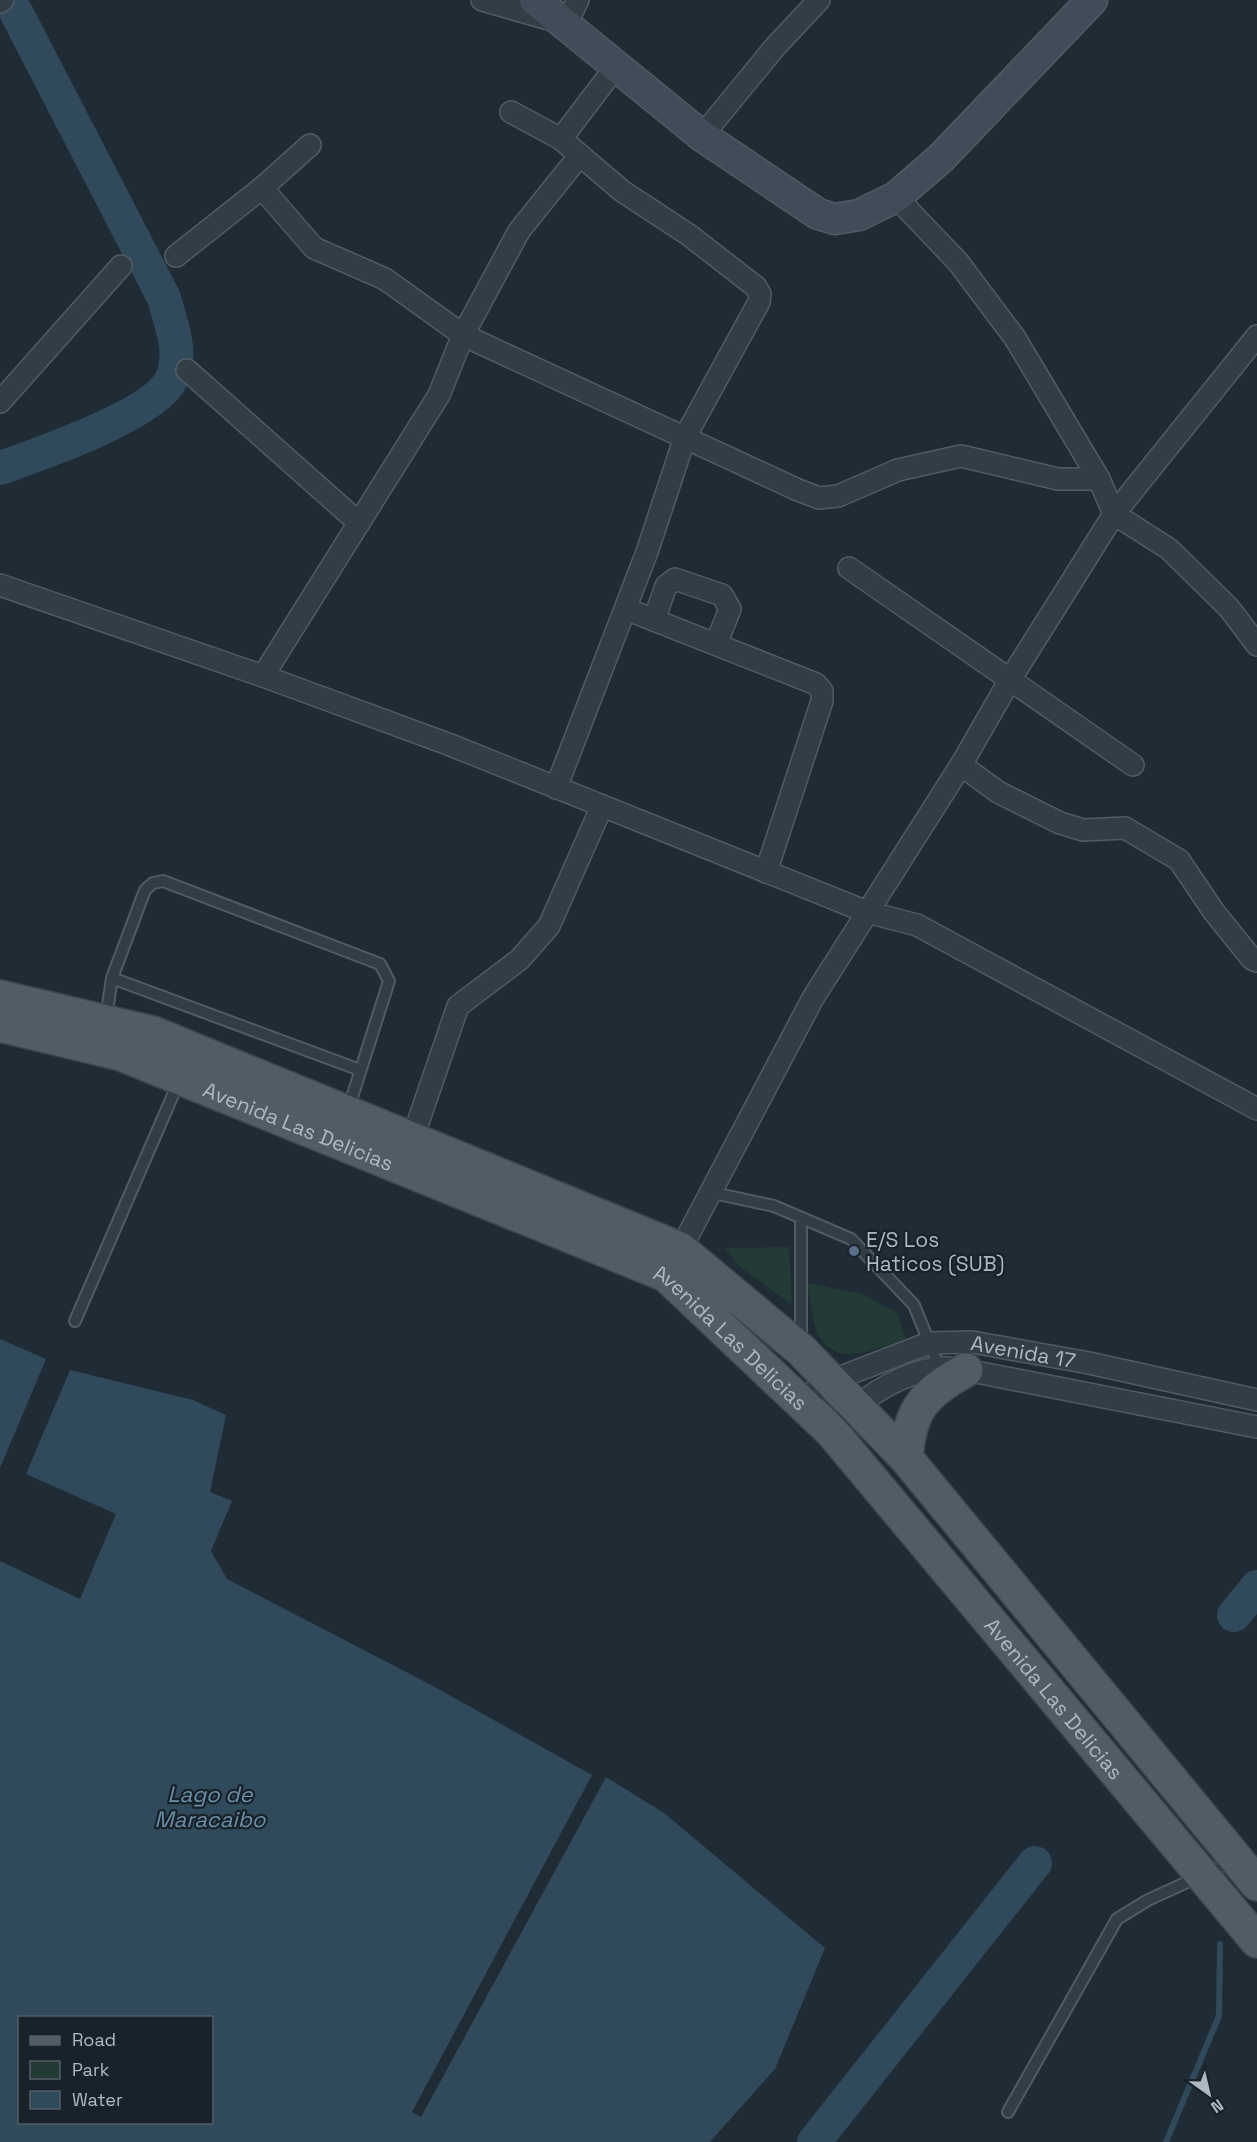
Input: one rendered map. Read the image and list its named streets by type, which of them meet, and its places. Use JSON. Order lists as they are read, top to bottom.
{
  "streets": {
    "main road": ["Avenida Las Delicias"],
    "street": ["Avenida 17"]
  },
  "crossings": [
    ["Avenida Las Delicias", "Avenida 17"]
  ],
  "water": ["Lago de Maracaibo"],
  "places": ["E/S Los Haticos (SUB)"],
  "legend": ["Road", "Park", "Water"],
  "north": "bottom right"
}
